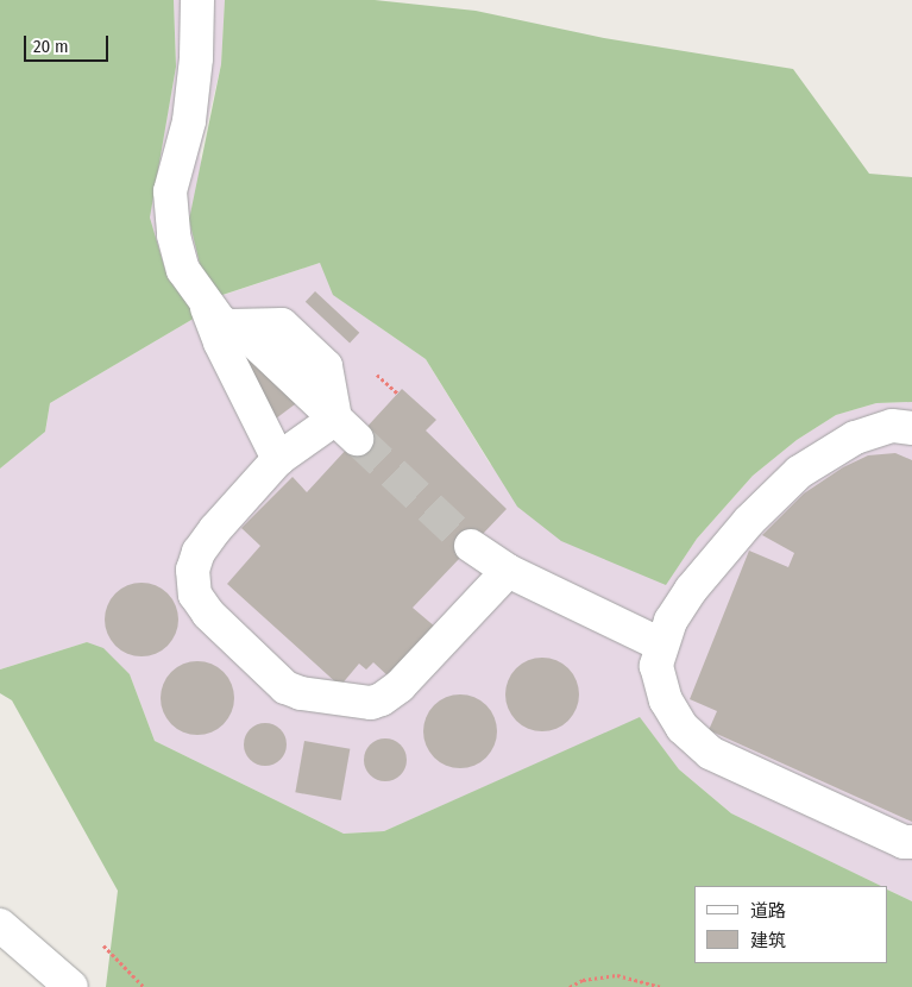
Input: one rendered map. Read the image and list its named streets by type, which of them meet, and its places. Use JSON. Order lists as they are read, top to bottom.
{
  "legend": ["道路", "建筑"],
  "scale_bar": "20 m"
}
